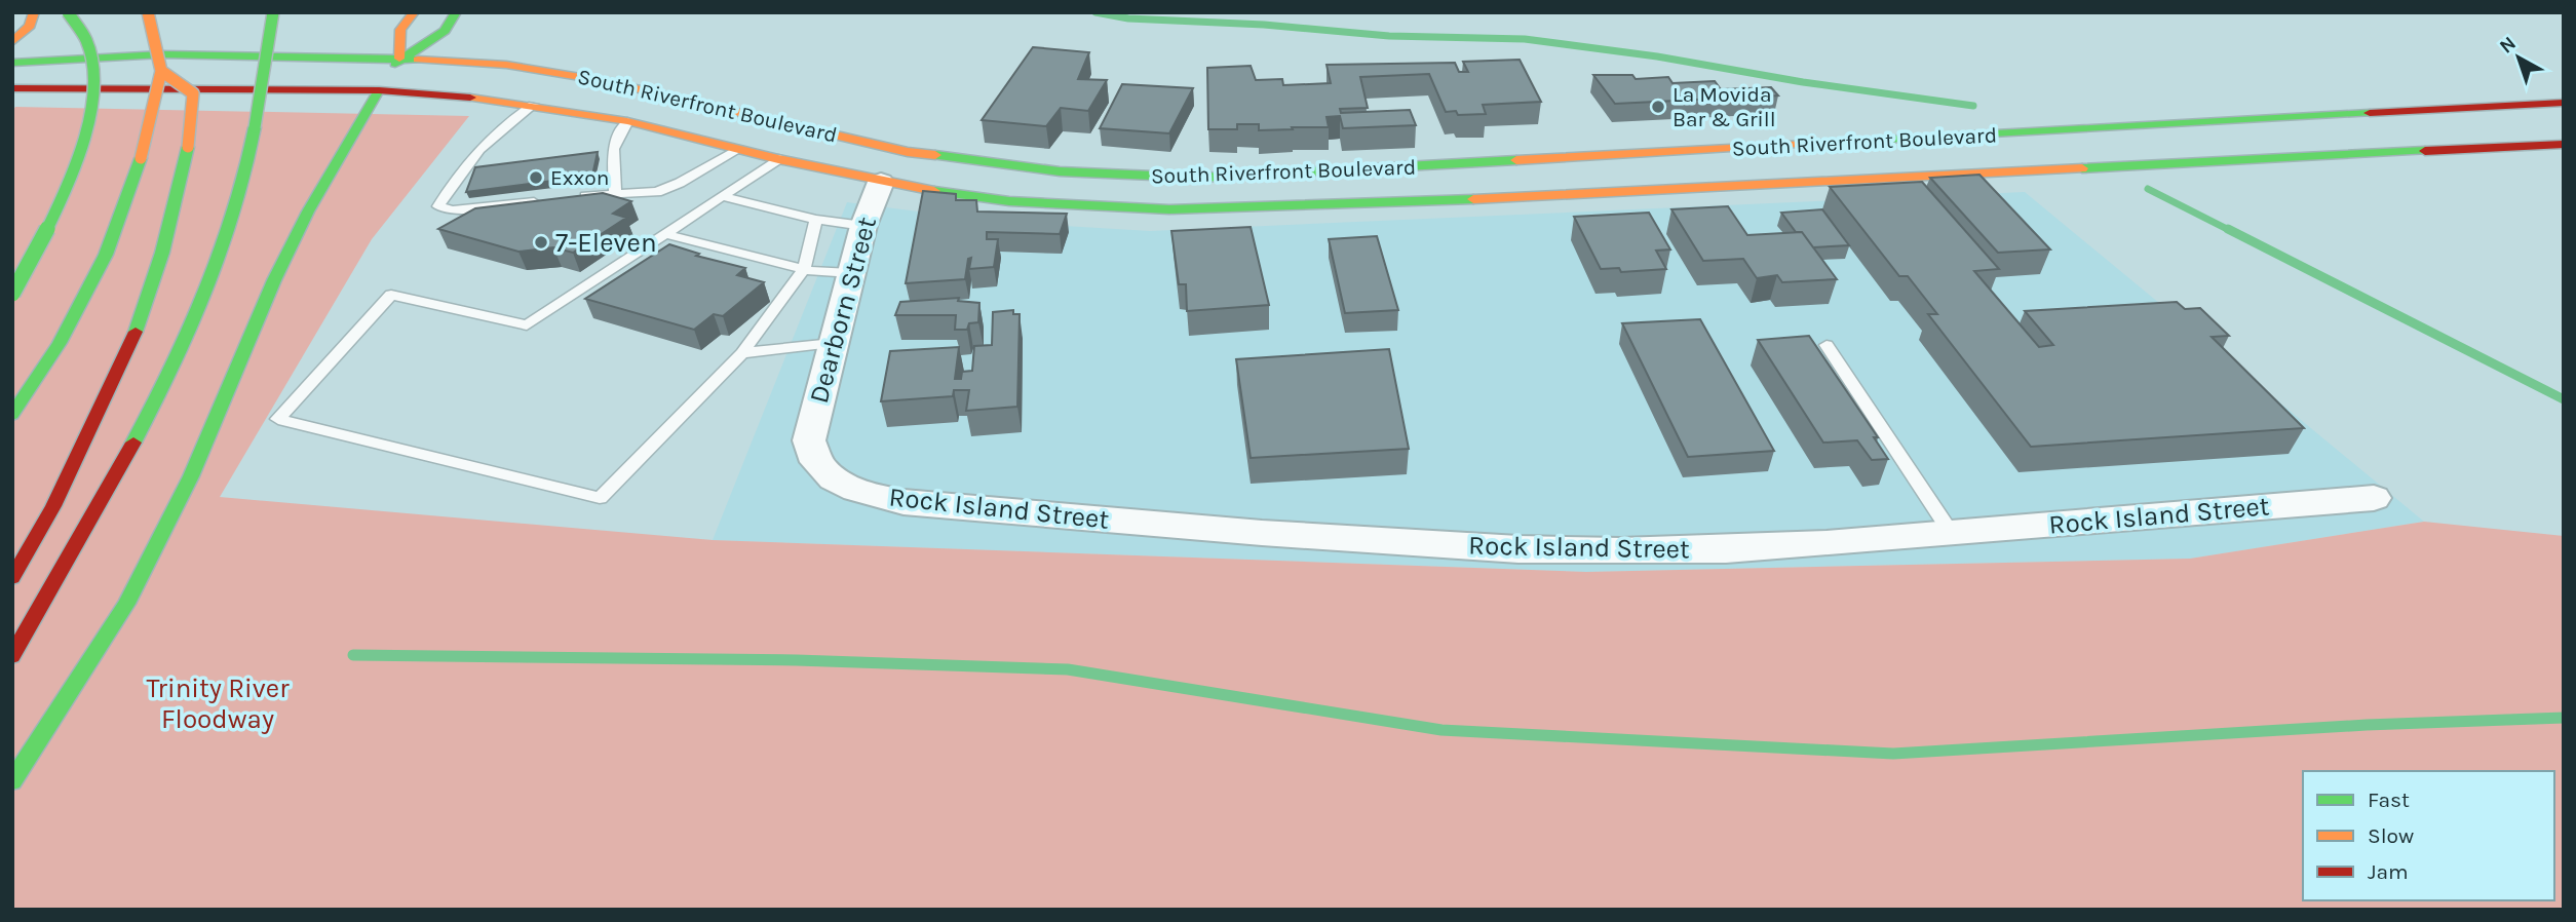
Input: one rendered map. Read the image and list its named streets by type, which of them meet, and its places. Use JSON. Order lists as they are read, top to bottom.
{
  "streets": {
    "main road": ["South Riverfront Boulevard"],
    "street": ["Dearborn Street", "Rock Island Street"]
  },
  "crossings": [
    ["South Riverfront Boulevard", "Dearborn Street"],
    ["Dearborn Street", "Rock Island Street"]
  ],
  "parks": ["Trinity River Floodway"],
  "places": ["La Movida Bar & Grill", "Exxon", "7-Eleven"],
  "legend": ["Fast", "Slow", "Jam"],
  "north": "top left"
}
